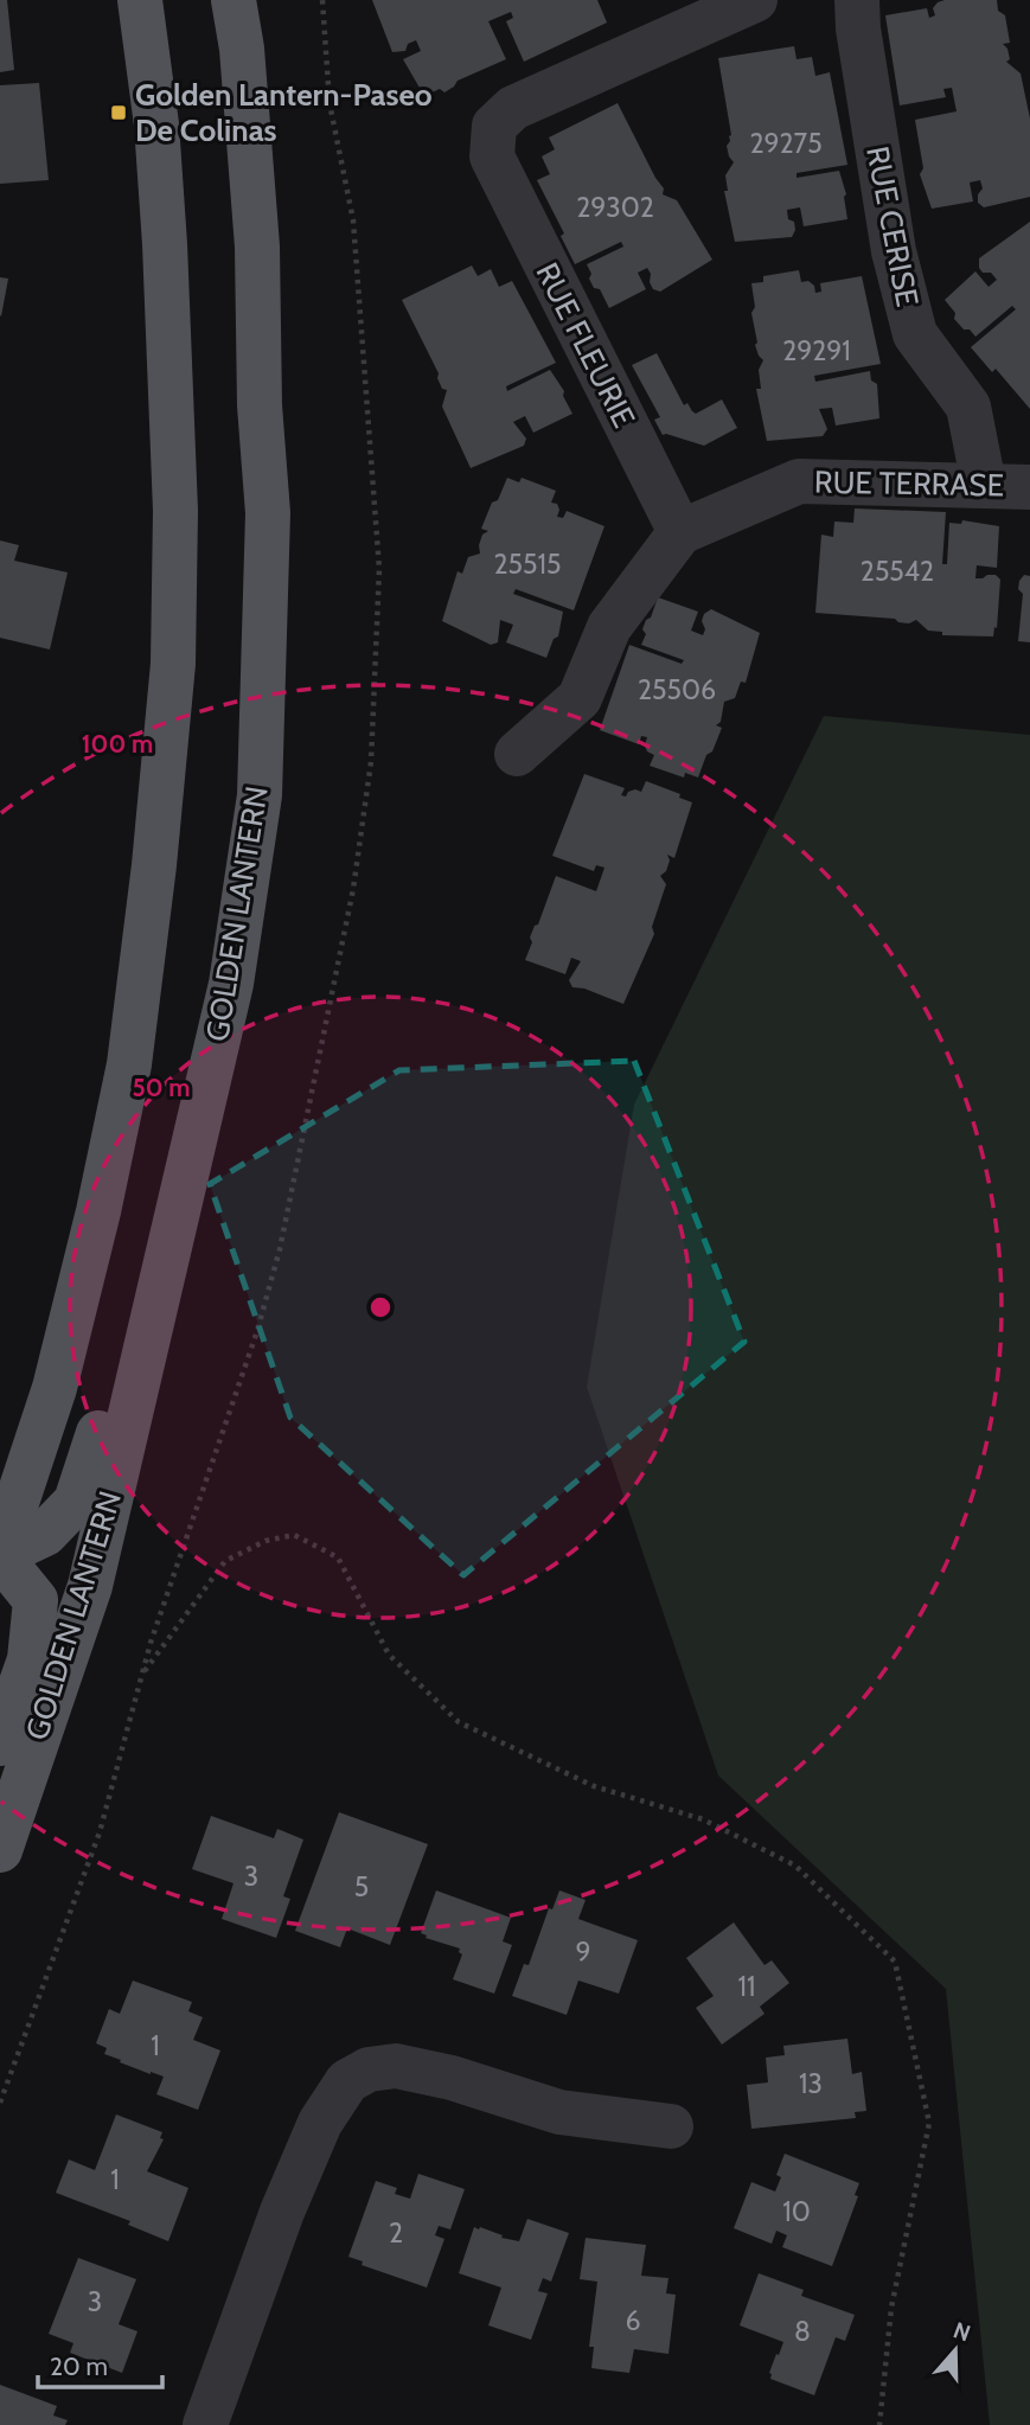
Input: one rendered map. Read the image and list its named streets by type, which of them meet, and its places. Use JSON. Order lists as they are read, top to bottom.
{
  "streets": {
    "main road": ["GOLDEN LANTERN"],
    "street": ["RUE CERISE", "RUE FLEURIE", "RUE TERRASE"]
  },
  "crossings": [
    ["RUE CERISE", "RUE TERRASE"],
    ["RUE FLEURIE", "RUE TERRASE"]
  ],
  "places": {
    "transit": ["Golden Lantern-Paseo De Colinas"]
  },
  "house_numbers": [
    "29275",
    "29302",
    "29291",
    "25515",
    "25542",
    "25506",
    "3",
    "5",
    "9",
    "11",
    "1",
    "13",
    "1",
    "10",
    "2",
    "3",
    "6",
    "8"
  ],
  "scale_bar": "20 m",
  "north": "top",
  "rings": ["100 m", "50 m"]
}
